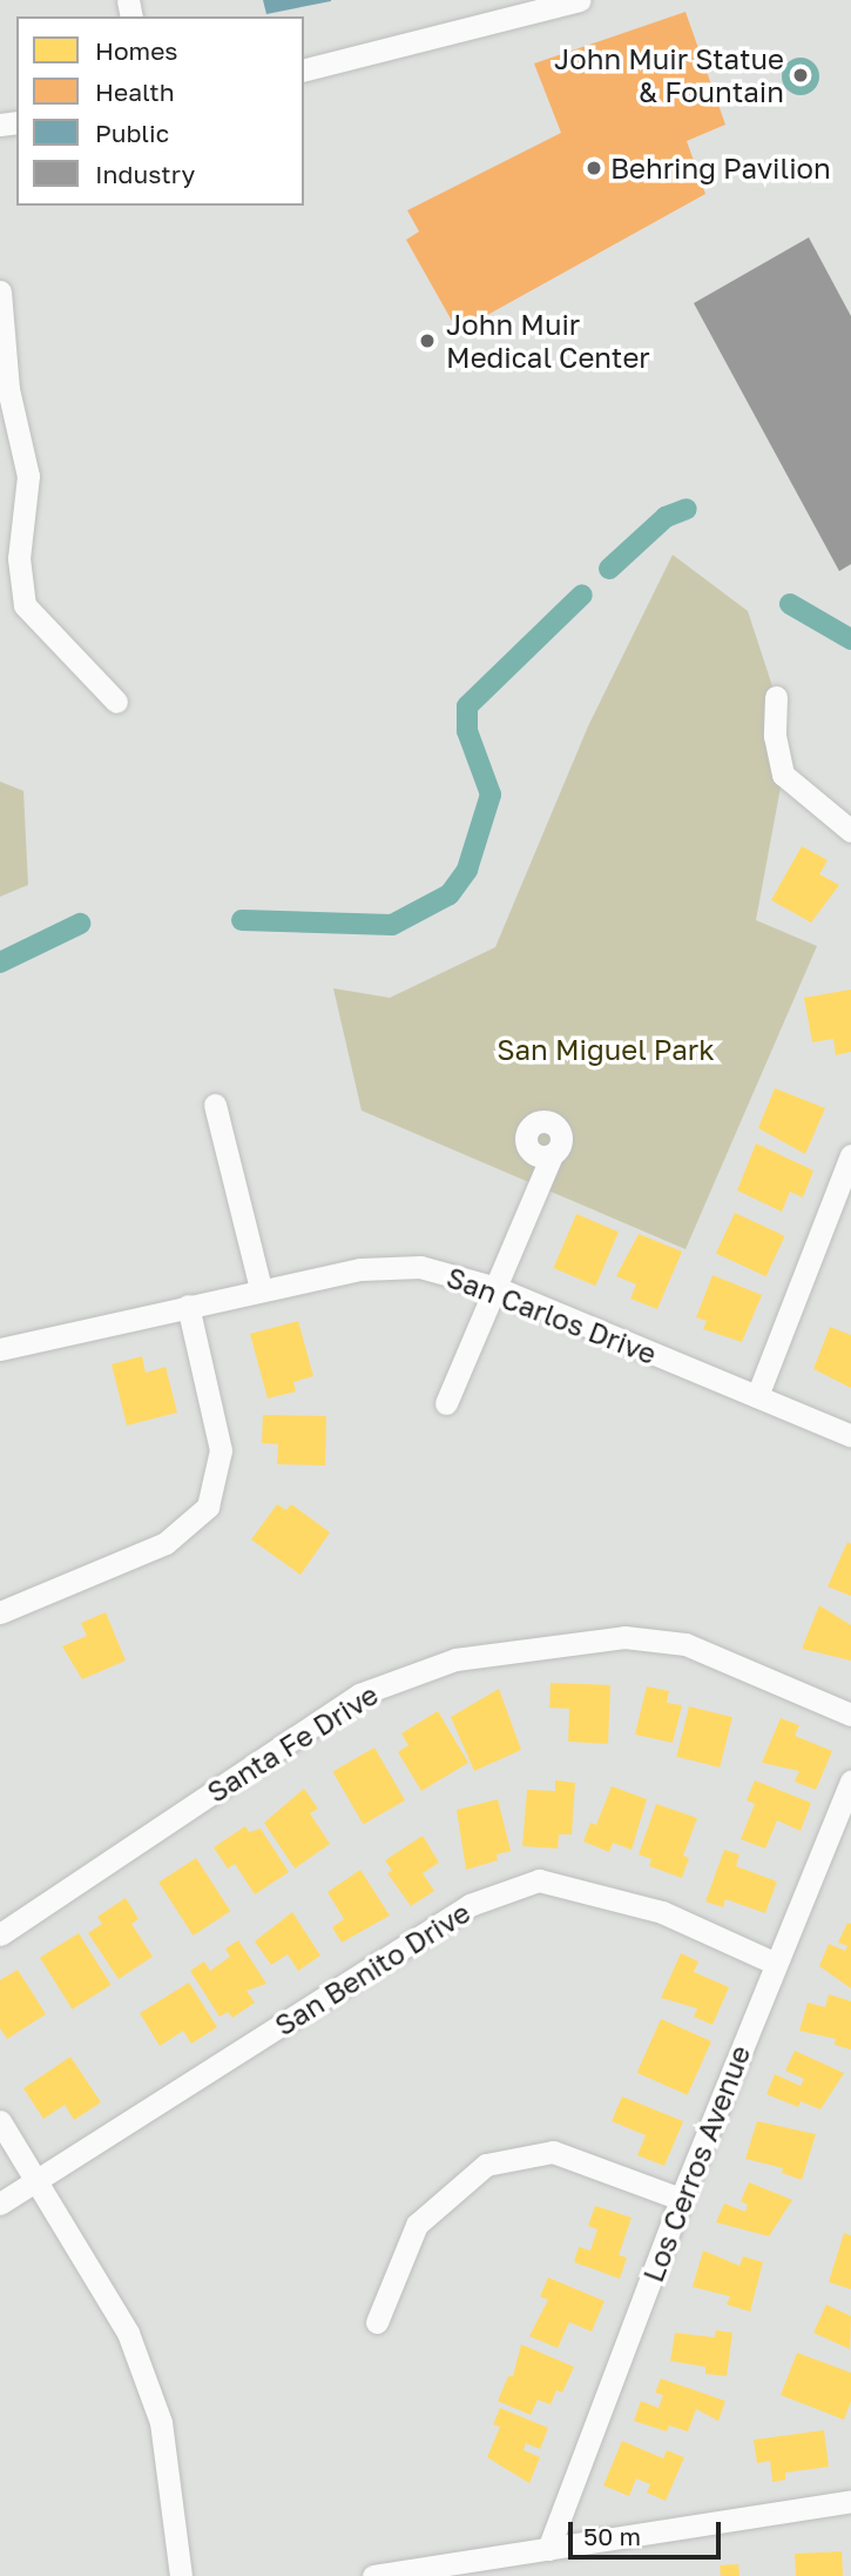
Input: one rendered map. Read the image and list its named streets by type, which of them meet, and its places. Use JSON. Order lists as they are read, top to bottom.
{
  "streets": {
    "street": [
      "San Carlos Drive",
      "Santa Fe Drive",
      "San Benito Drive",
      "Los Cerros Avenue"
    ]
  },
  "crossings": [
    ["San Benito Drive", "Los Cerros Avenue"]
  ],
  "parks": ["San Miguel Park"],
  "places": ["John Muir Statue & Fountain", "Behring Pavilion", "John Muir Medical Center"],
  "legend": [
    "Homes",
    "Health",
    "Public",
    "Industry"
  ],
  "scale_bar": "50 m"
}
